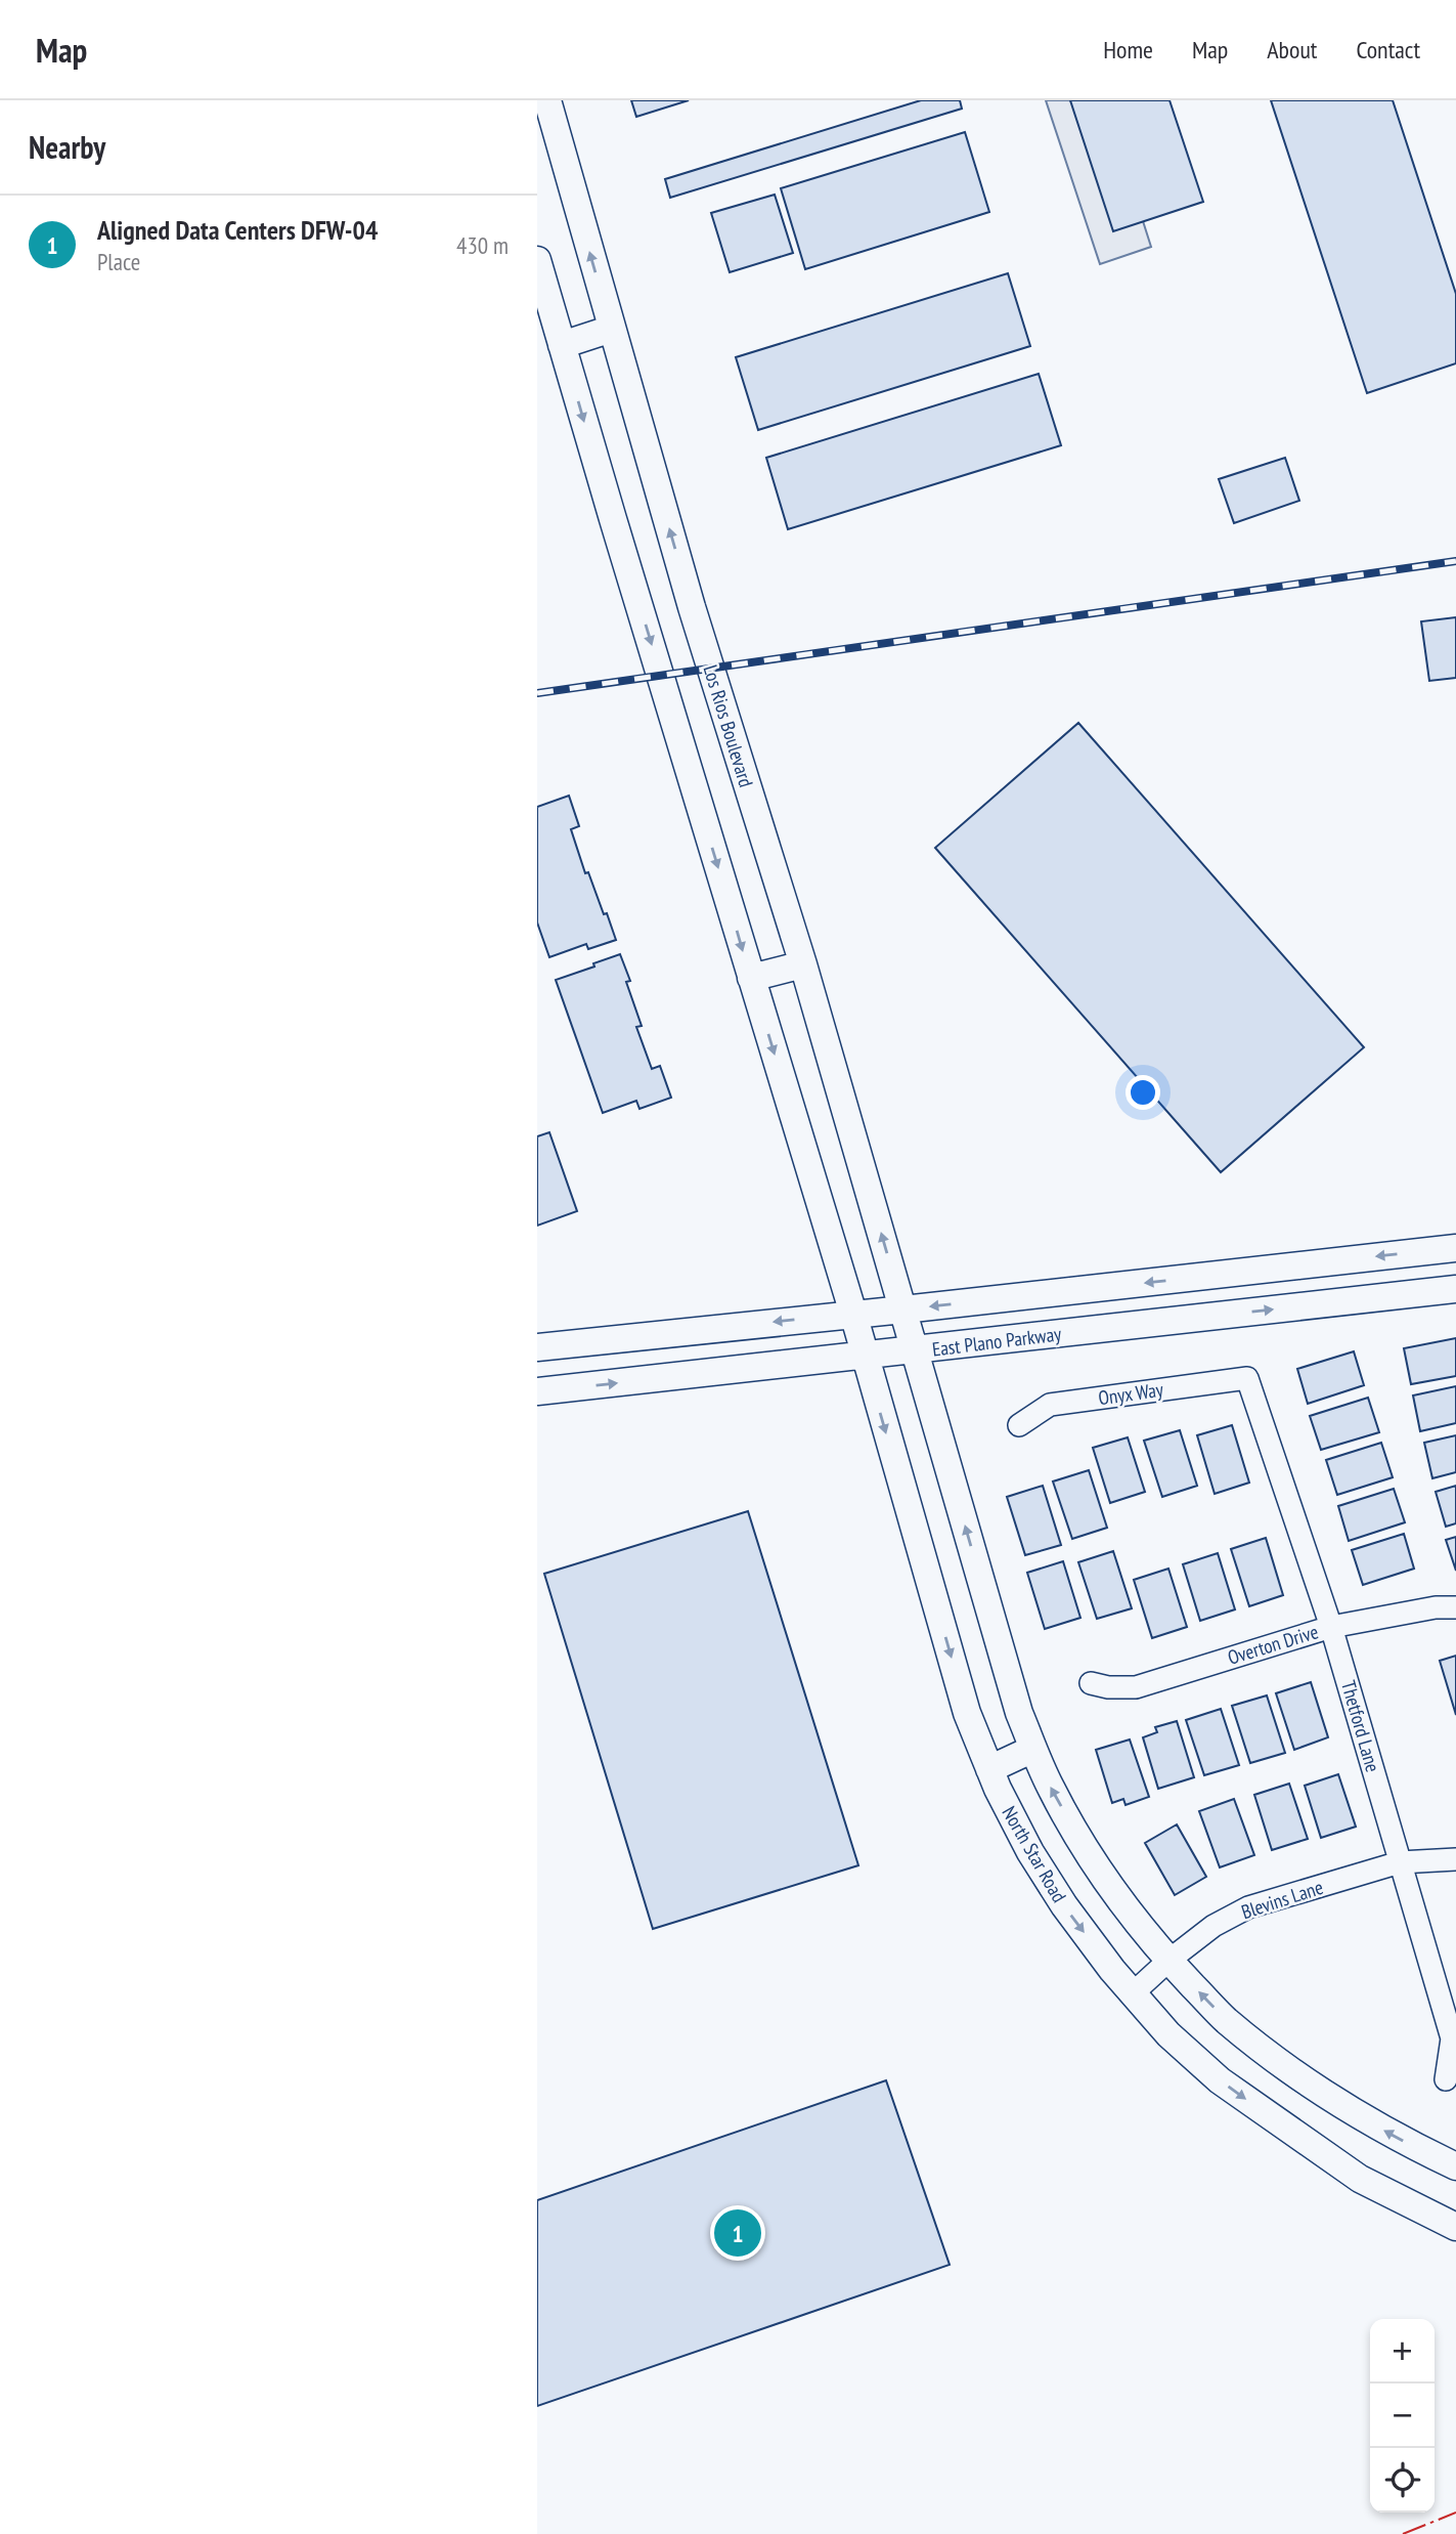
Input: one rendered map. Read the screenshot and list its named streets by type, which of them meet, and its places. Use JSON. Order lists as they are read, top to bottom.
{
  "streets": {
    "main road": ["Los Rios Boulevard", "East Plano Parkway", "North Star Road"],
    "street": [
      "Onyx Way",
      "Overton Drive",
      "Thetford Lane",
      "Blevins Lane"
    ]
  },
  "crossings": [
    ["Los Rios Boulevard", "East Plano Parkway"],
    ["East Plano Parkway", "North Star Road"],
    ["Onyx Way", "Thetford Lane"],
    ["Overton Drive", "Thetford Lane"],
    ["Thetford Lane", "Blevins Lane"],
    ["North Star Road", "Blevins Lane"]
  ],
  "page": {
    "header": "Map",
    "nav": [
      "Home",
      "Map",
      "About",
      "Contact"
    ],
    "heading": "Nearby",
    "list": [
      {
        "mark": "1",
        "name": "Aligned Data Centers DFW-04",
        "note": "Place",
        "value": "430 m"
      }
    ],
    "pins": "1",
    "map_buttons": ["+", "−"]
  }
}
